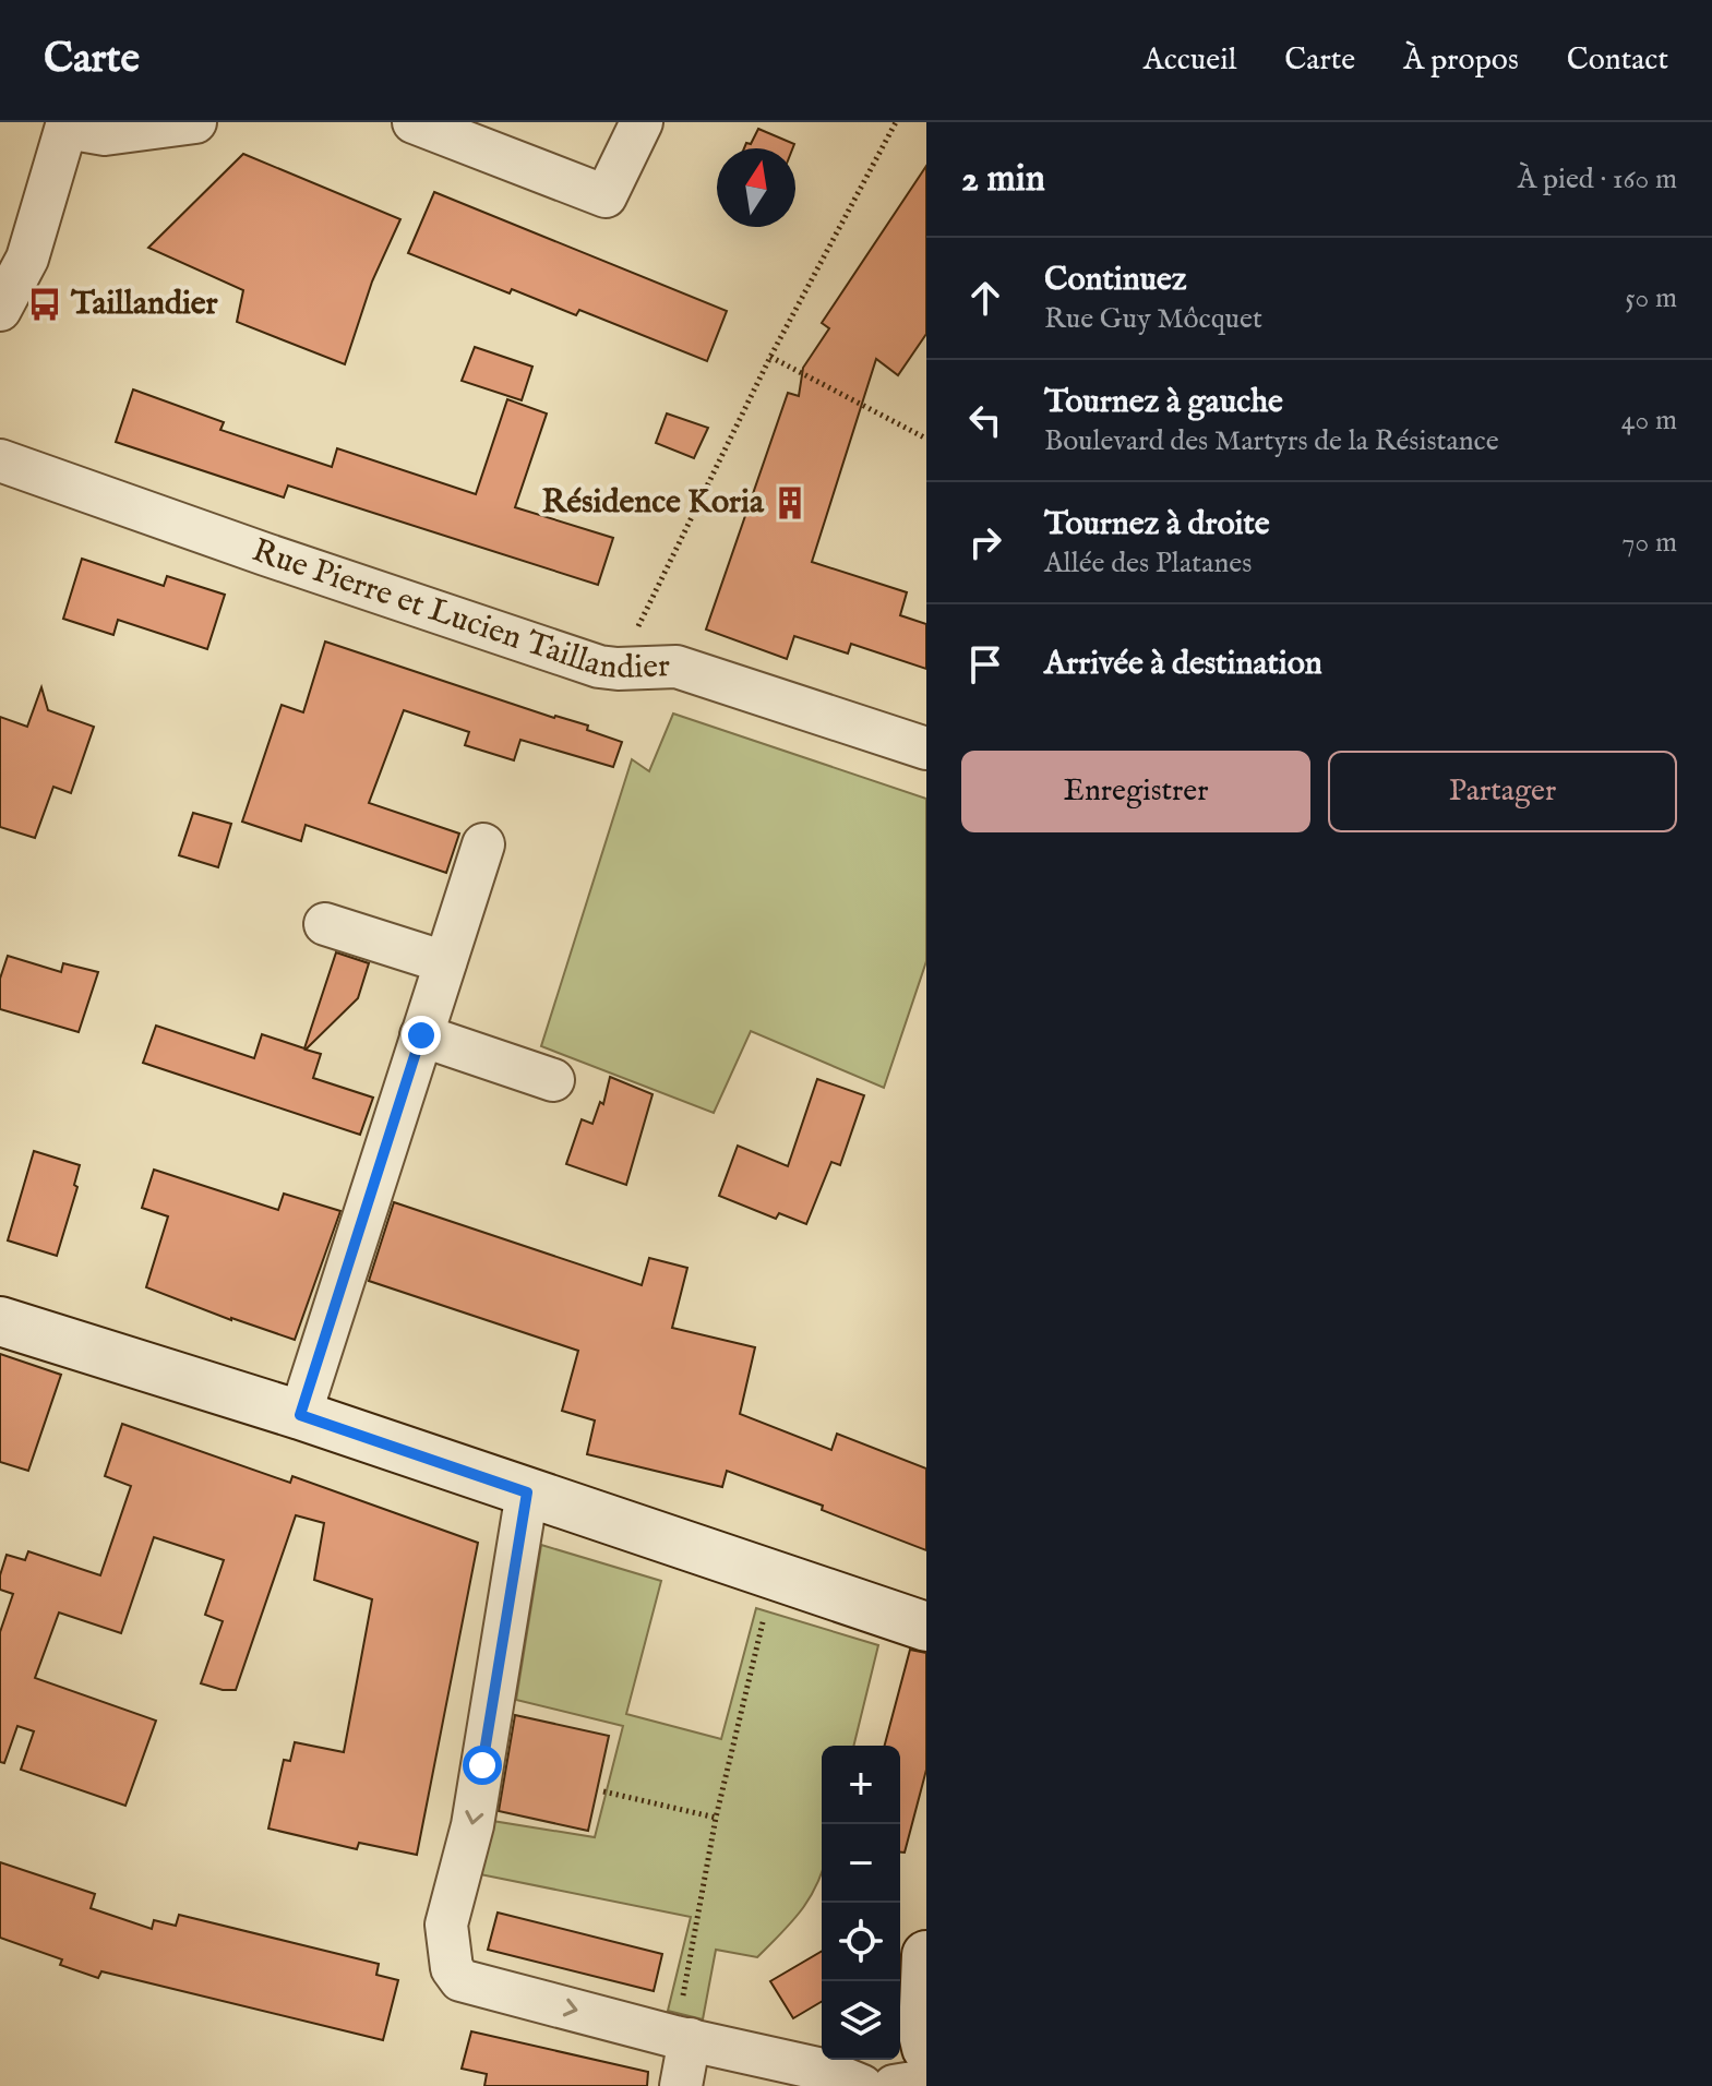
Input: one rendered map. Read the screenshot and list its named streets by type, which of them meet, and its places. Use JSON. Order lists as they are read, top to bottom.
{
  "streets": {
    "street": ["Rue Pierre et Lucien Taillandier"]
  },
  "places": {
    "bus stop": ["Taillandier"],
    "building": ["Résidence Koria"]
  },
  "north": "top",
  "page": {
    "header": "Carte",
    "nav": [
      "Accueil",
      "Carte",
      "À propos",
      "Contact"
    ],
    "heading": ["2 min", "À pied · 160 m"],
    "list": [
      ["Continuez", "Rue Guy Môcquet", "50 m"],
      ["Tournez à gauche", "Boulevard des Martyrs de la Résistance", "40 m"],
      ["Tournez à droite", "Allée des Platanes", "70 m"],
      "Arrivée à destination"
    ],
    "buttons": ["Enregistrer", "Partager"],
    "map_buttons": ["+", "−"]
  }
}
